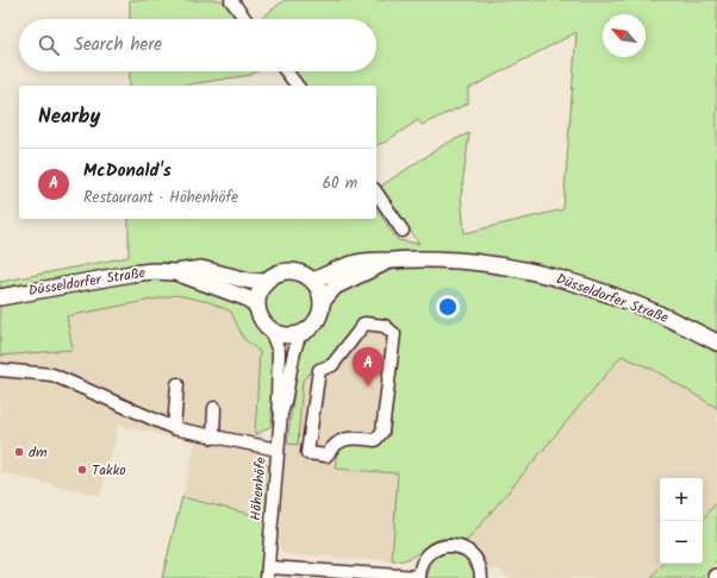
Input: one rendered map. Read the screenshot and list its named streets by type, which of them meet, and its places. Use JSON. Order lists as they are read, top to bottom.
{
  "streets": {
    "main road": ["Düsseldorfer Straße"],
    "street": ["Höhenhöfe"]
  },
  "crossings": [
    ["Düsseldorfer Straße", "Höhenhöfe"]
  ],
  "places": ["dm", "Takko"],
  "north": "top left",
  "page": {
    "search": "Search here",
    "heading": "Nearby",
    "list": [
      {
        "mark": "A",
        "name": "McDonald's",
        "note": "Restaurant · Höhenhöfe",
        "value": "60 m"
      }
    ],
    "pins": "A",
    "map_buttons": ["+", "−"]
  }
}
